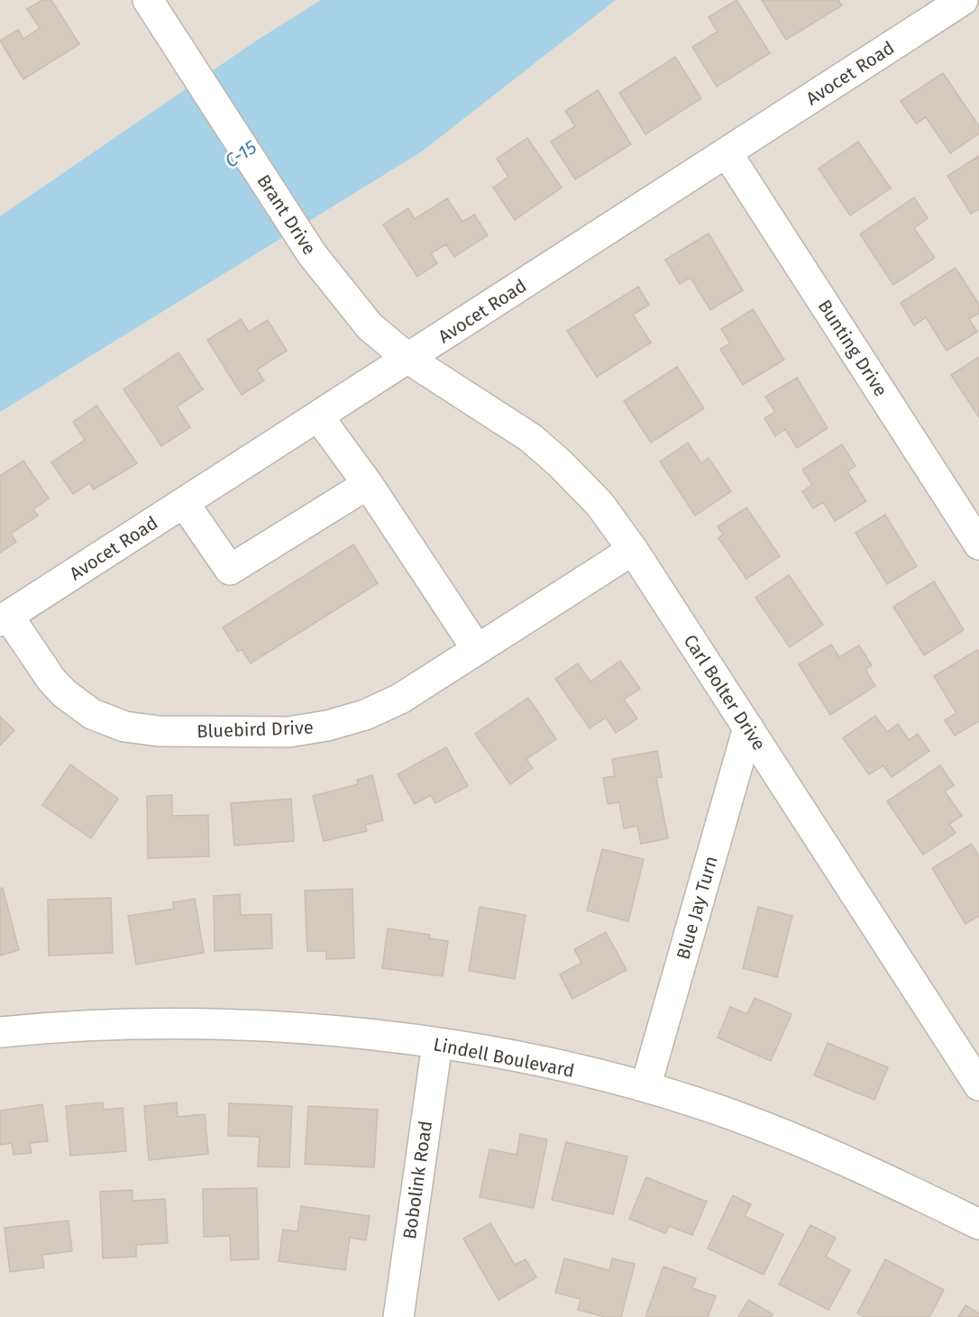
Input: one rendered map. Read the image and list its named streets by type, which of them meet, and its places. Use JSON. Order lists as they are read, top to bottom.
{
  "streets": {
    "street": [
      "Avocet Road",
      "Brant Drive",
      "Bunting Drive",
      "Carl Bolter Drive",
      "Bluebird Drive",
      "Blue Jay Turn",
      "Lindell Boulevard",
      "Bobolink Road"
    ]
  },
  "crossings": [
    ["Avocet Road", "Brant Drive"],
    ["Avocet Road", "Bunting Drive"],
    ["Avocet Road", "Carl Bolter Drive"],
    ["Avocet Road", "Bluebird Drive"],
    ["Brant Drive", "Carl Bolter Drive"],
    ["Carl Bolter Drive", "Bluebird Drive"],
    ["Carl Bolter Drive", "Blue Jay Turn"],
    ["Blue Jay Turn", "Lindell Boulevard"],
    ["Lindell Boulevard", "Bobolink Road"]
  ],
  "water": ["C-15"]
}
